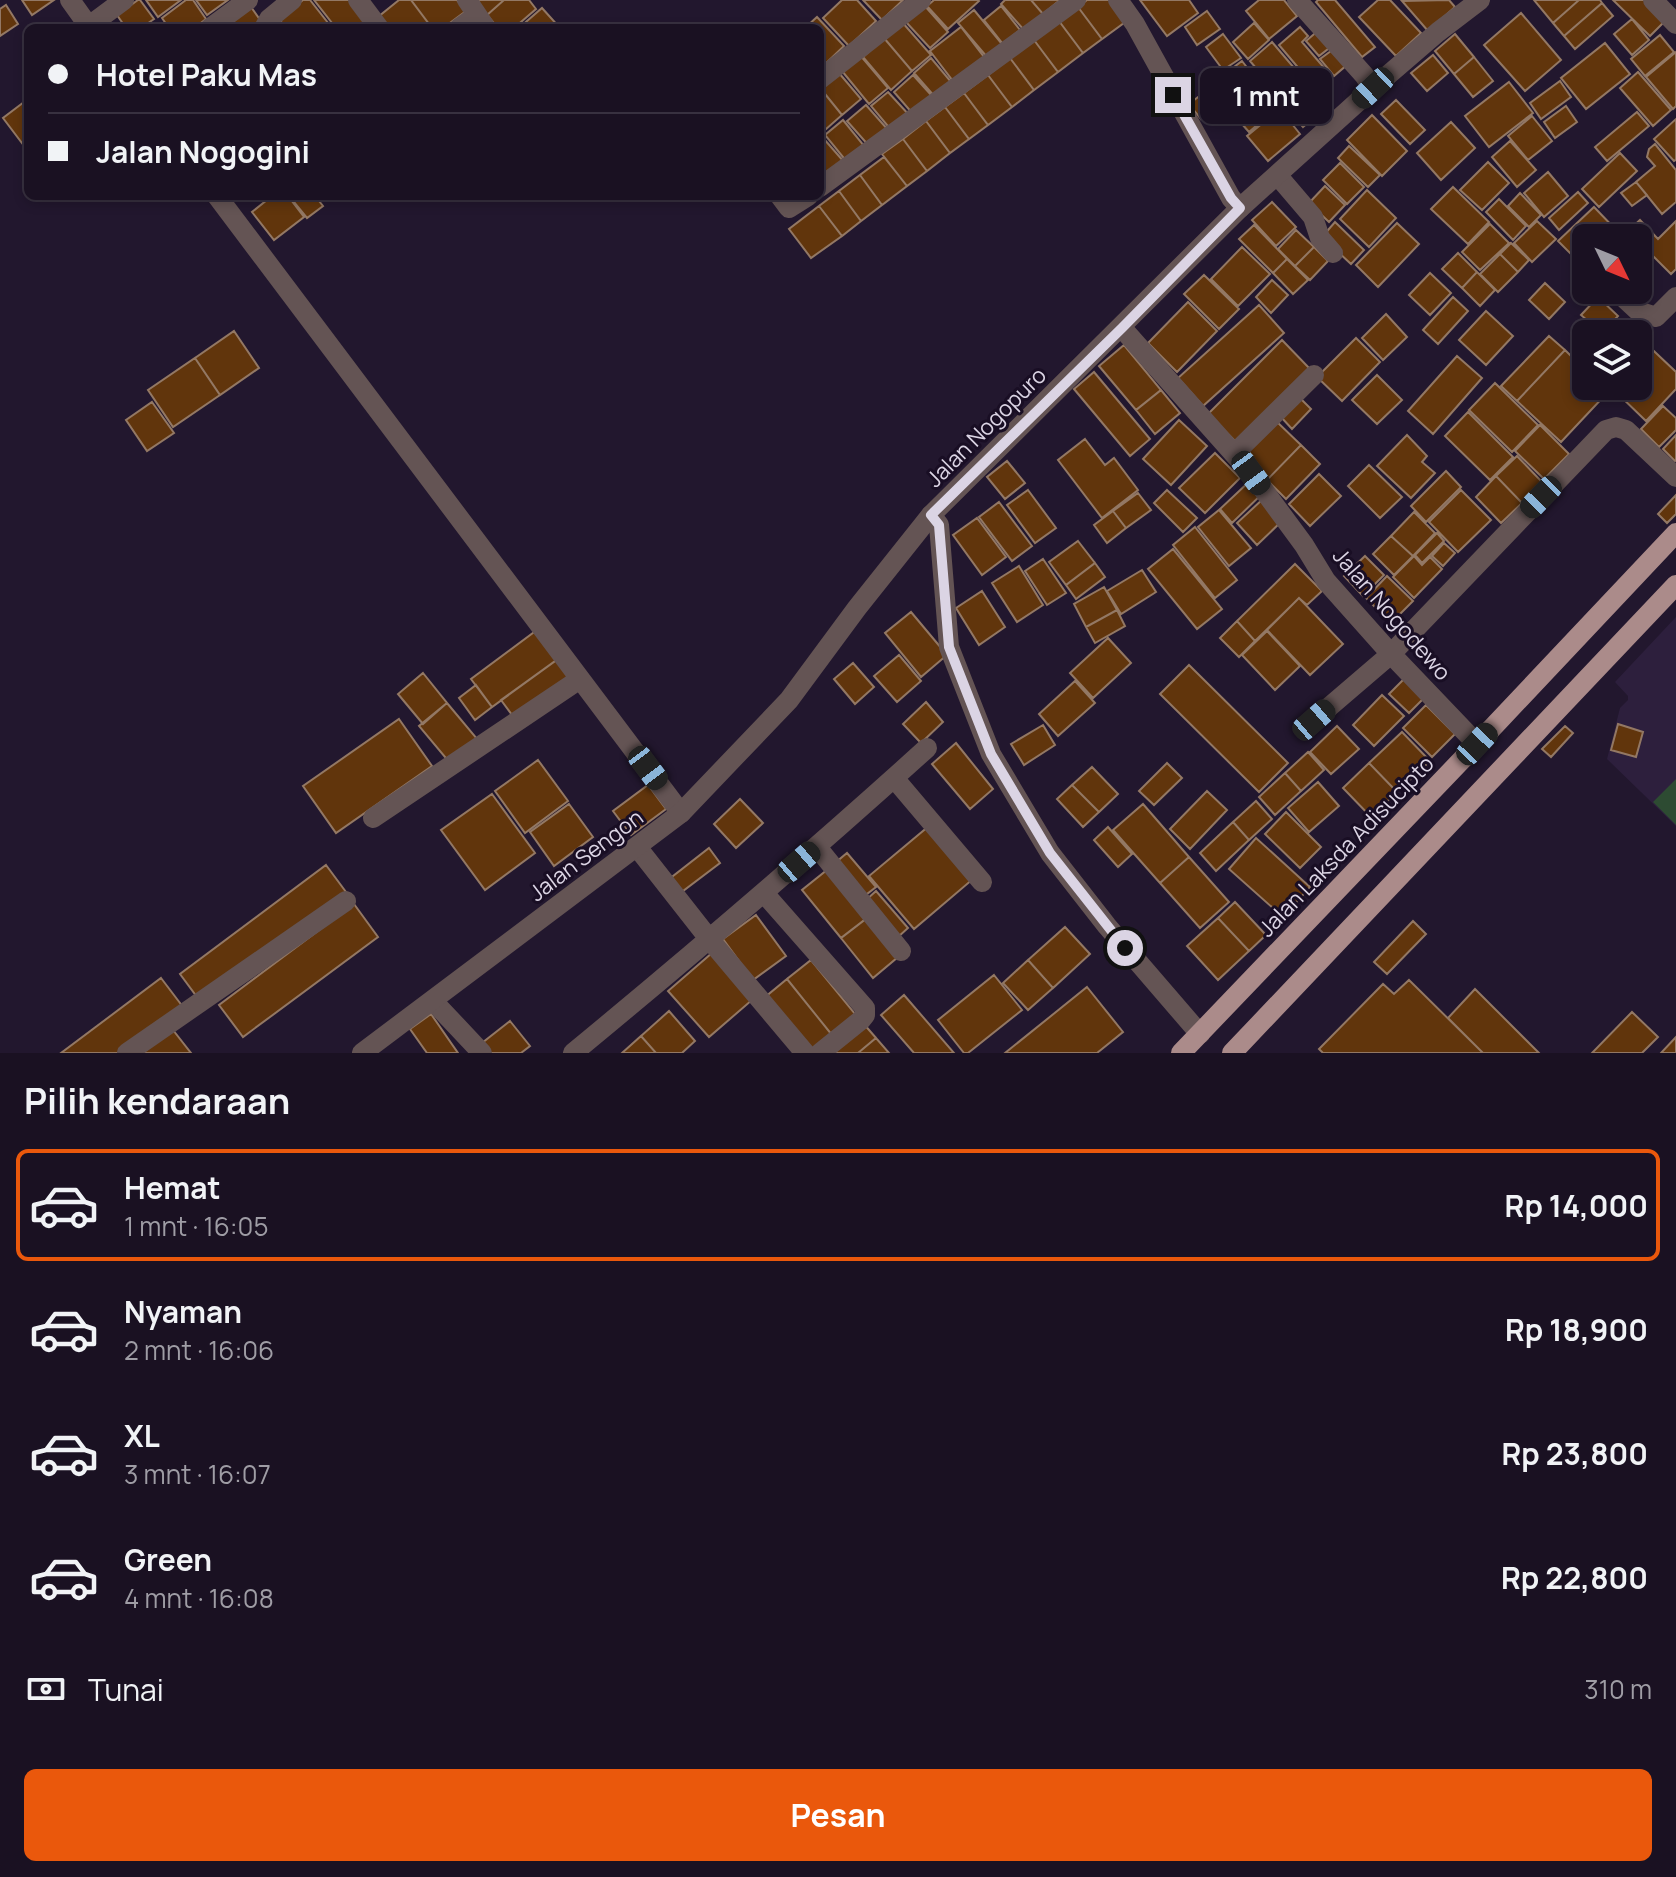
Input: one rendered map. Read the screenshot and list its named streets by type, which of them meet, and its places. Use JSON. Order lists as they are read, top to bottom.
{
  "streets": {
    "main road": ["Jalan Laksda Adisucipto"],
    "street": ["Jalan Nogopuro", "Jalan Nogodewo", "Jalan Sengon"]
  },
  "crossings": [
    ["Jalan Nogopuro", "Jalan Nogodewo"],
    ["Jalan Nogopuro", "Jalan Laksda Adisucipto"],
    ["Jalan Nogopuro", "Jalan Sengon"],
    ["Jalan Nogodewo", "Jalan Laksda Adisucipto"]
  ],
  "north": "bottom right",
  "page": {
    "banner": ["Hotel Paku Mas", "Jalan Nogogini"],
    "bubble": "1 mnt",
    "heading": "Pilih kendaraan",
    "list": [
      {
        "name": "Hemat",
        "note": "1 mnt · 16:05",
        "value": "Rp 14,000"
      },
      {
        "name": "Nyaman",
        "note": "2 mnt · 16:06",
        "value": "Rp 18,900"
      },
      {
        "name": "XL",
        "note": "3 mnt · 16:07",
        "value": "Rp 23,800"
      },
      {
        "name": "Green",
        "note": "4 mnt · 16:08",
        "value": "Rp 22,800"
      }
    ],
    "pay": ["Tunai", "310 m"],
    "buttons": "Pesan"
  }
}
